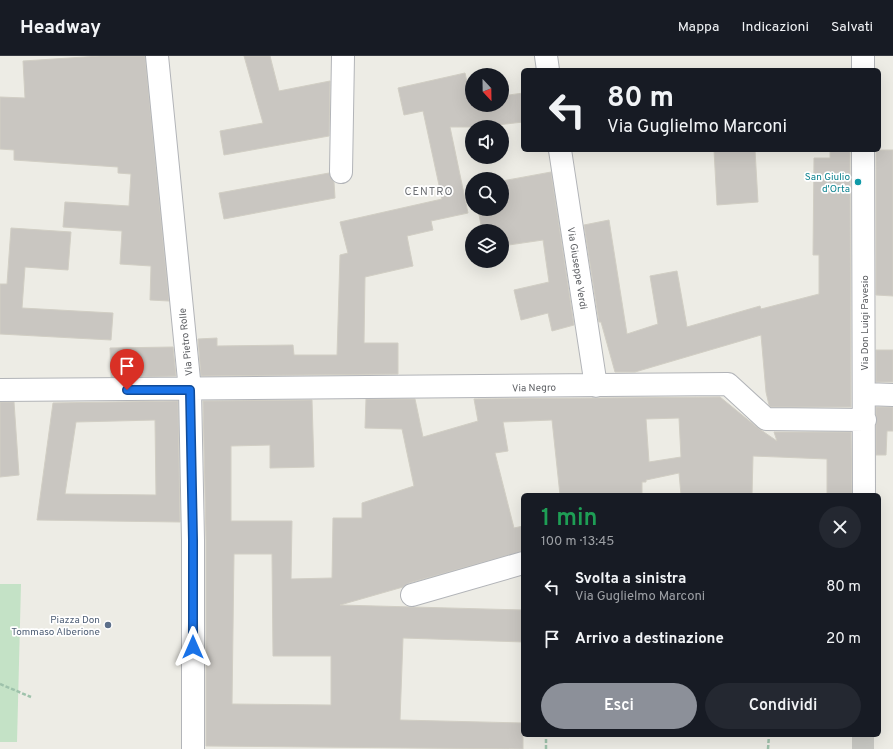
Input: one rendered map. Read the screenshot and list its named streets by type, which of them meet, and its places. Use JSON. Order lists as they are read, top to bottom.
{
  "streets": {
    "street": [
      "Via Giuseppe Verdi",
      "Via Don Luigi Pavesio",
      "Via Pietro Rolle",
      "Via Negro"
    ]
  },
  "crossings": [
    ["Via Giuseppe Verdi", "Via Negro"],
    ["Via Don Luigi Pavesio", "Via Negro"],
    ["Via Pietro Rolle", "Via Negro"]
  ],
  "districts": ["CENTRO"],
  "places": ["San Giulio d'Orta", "Piazza Don Tommaso Alberione"],
  "north": "bottom",
  "page": {
    "header": "Headway",
    "nav": ["Mappa", "Indicazioni", "Salvati"],
    "turn": ["80 m", "Via Guglielmo Marconi"],
    "heading": ["1 min", "100 m · 13:45"],
    "list": [
      {
        "name": "Svolta a sinistra",
        "note": "Via Guglielmo Marconi",
        "value": "80 m"
      },
      {
        "name": "Arrivo a destinazione",
        "value": "20 m"
      }
    ],
    "buttons": ["Esci", "Condividi"]
  }
}
